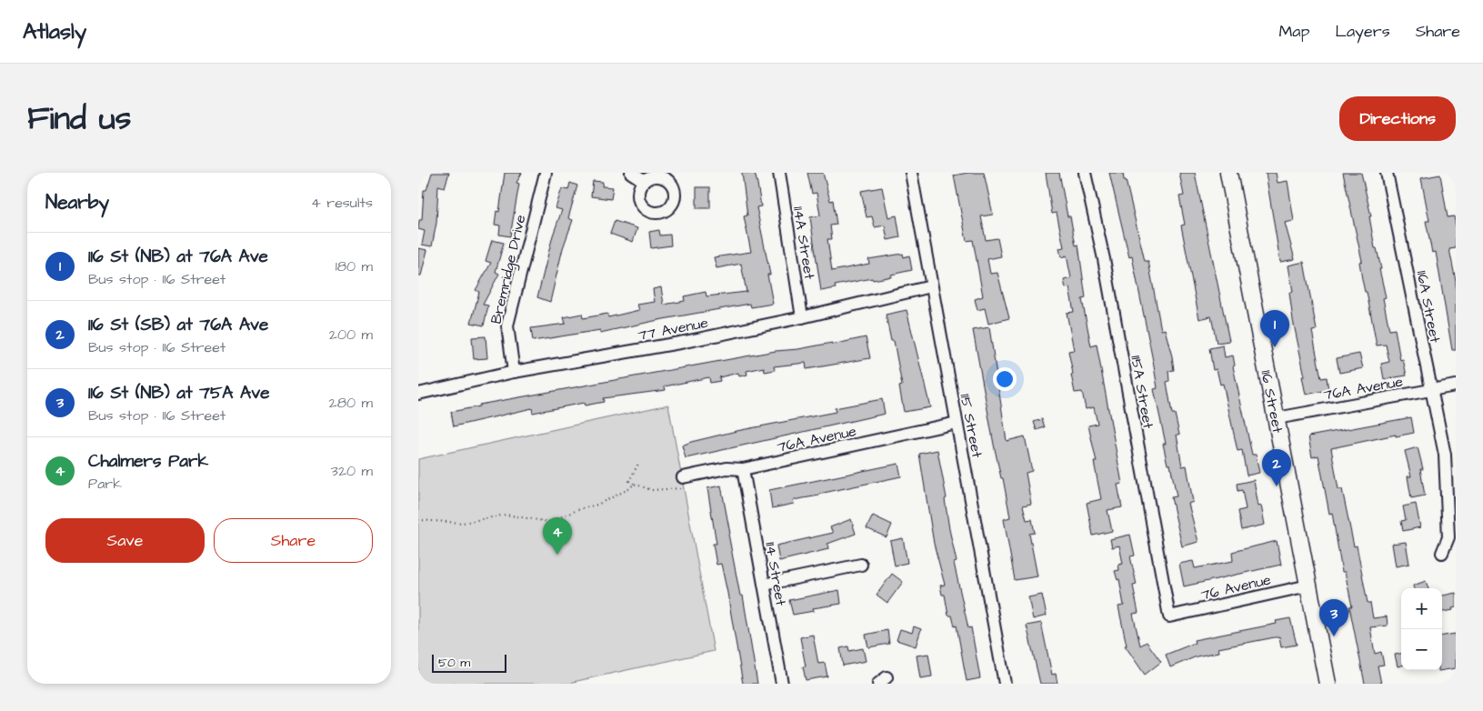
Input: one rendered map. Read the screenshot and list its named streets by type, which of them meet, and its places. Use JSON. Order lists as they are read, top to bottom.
{
  "streets": {
    "street": [
      "114A Street",
      "Bremridge Drive",
      "116A Street",
      "77 Avenue",
      "76A Avenue",
      "115A Street",
      "116 Street",
      "115 Street",
      "114 Street",
      "76 Avenue"
    ]
  },
  "crossings": [
    ["114A Street", "77 Avenue"],
    ["Bremridge Drive", "77 Avenue"],
    ["116A Street", "76A Avenue"],
    ["77 Avenue", "115 Street"],
    ["76A Avenue", "116 Street"],
    ["76A Avenue", "115 Street"],
    ["76A Avenue", "114 Street"],
    ["115A Street", "76 Avenue"],
    ["116 Street", "76 Avenue"]
  ],
  "scale_bar": "50 m",
  "page": {
    "header": "Atlasly",
    "nav": ["Map", "Layers", "Share"],
    "title": "Find us",
    "buttons": [
      "Directions",
      ["Save", "Share"]
    ],
    "heading": ["Nearby", "4 results"],
    "list": [
      {
        "mark": "1",
        "name": "116 St (NB) at 76A Ave",
        "note": "Bus stop · 116 Street",
        "value": "180 m"
      },
      {
        "mark": "2",
        "name": "116 St (SB) at 76A Ave",
        "note": "Bus stop · 116 Street",
        "value": "200 m"
      },
      {
        "mark": "3",
        "name": "116 St (NB) at 75A Ave",
        "note": "Bus stop · 116 Street",
        "value": "280 m"
      },
      {
        "mark": "4",
        "name": "Chalmers Park",
        "note": "Park",
        "value": "320 m"
      }
    ],
    "pins": [
      "1",
      "2",
      "4",
      "3"
    ],
    "map_buttons": ["+", "−"],
    "scale": "50 m"
  }
}
